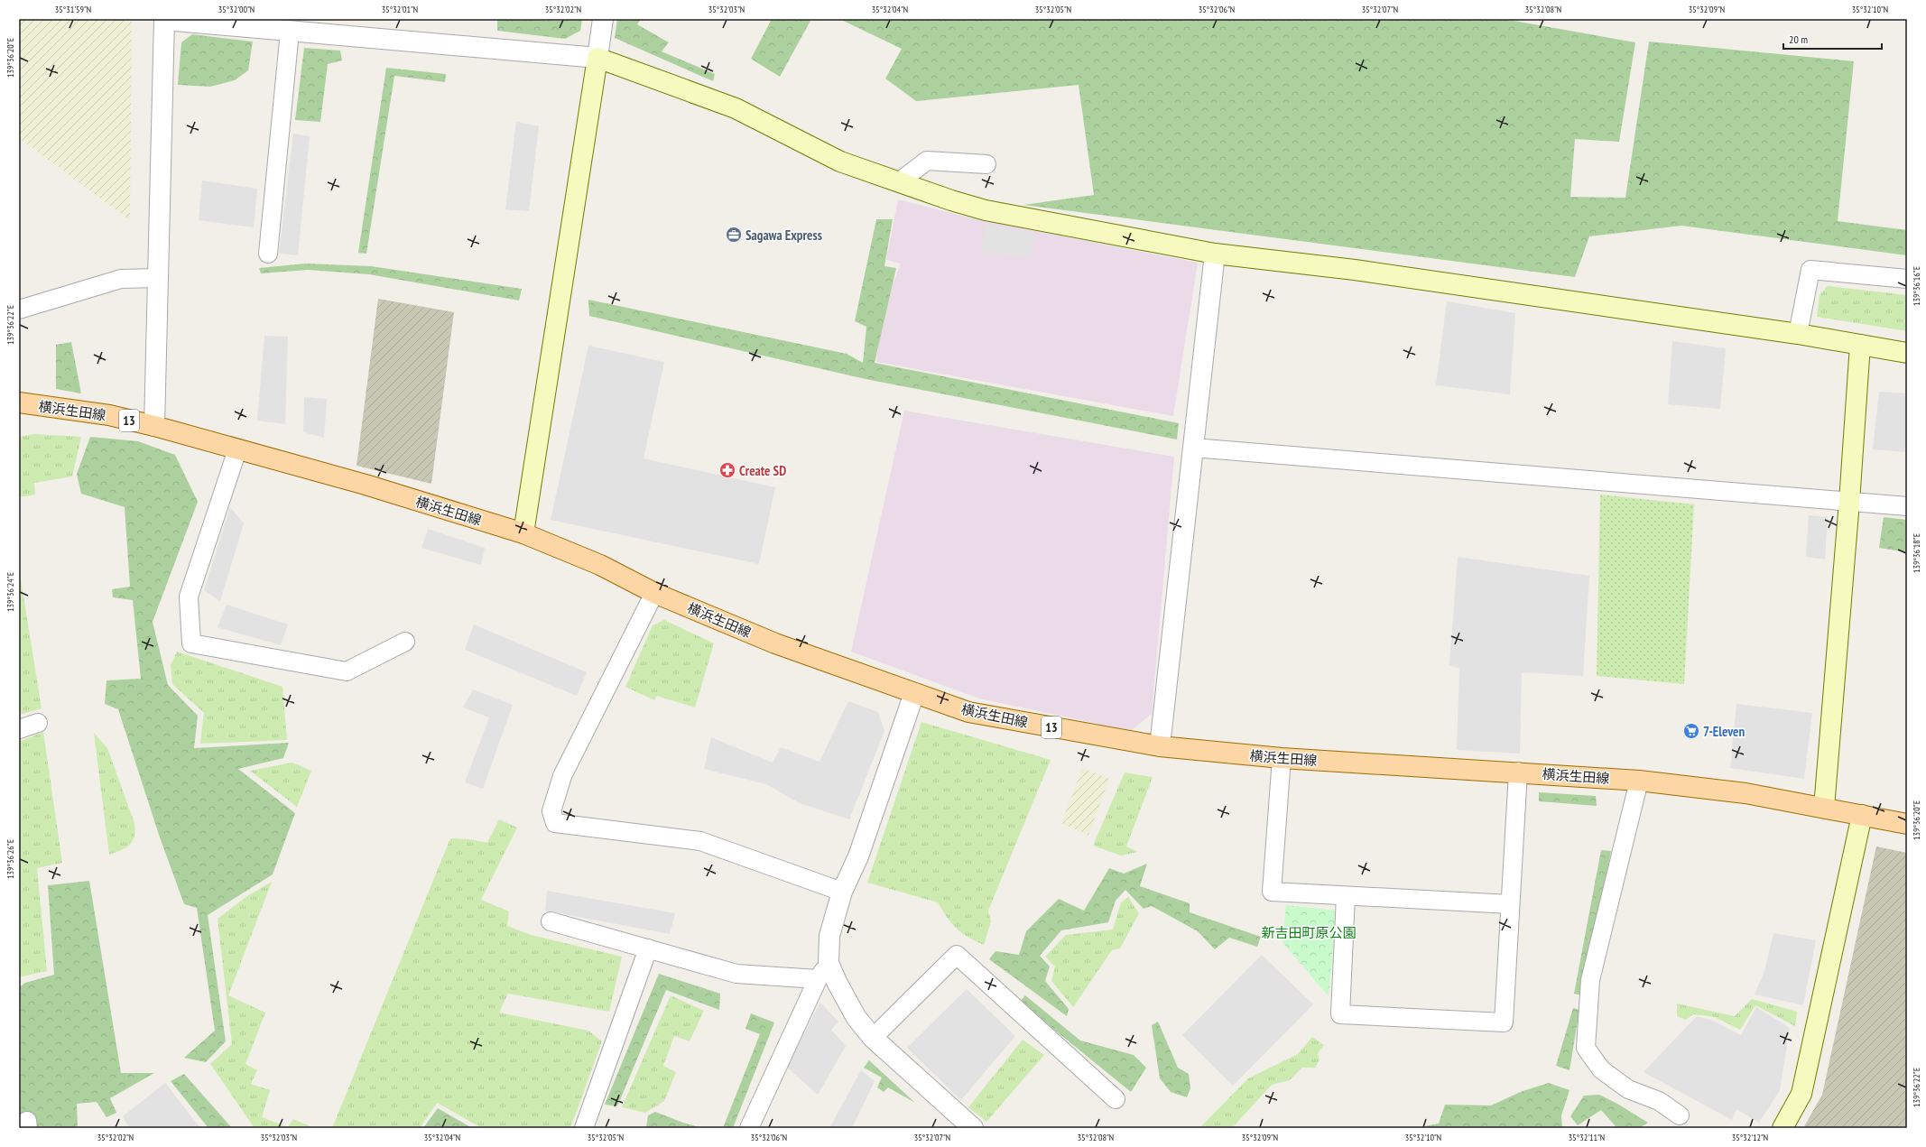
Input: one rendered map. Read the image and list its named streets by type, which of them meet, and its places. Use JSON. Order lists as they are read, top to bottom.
{
  "streets": {
    "main road": ["横浜生田線", "13"]
  },
  "parks": ["新吉田町原公園"],
  "places": {
    "office": ["Sagawa Express"],
    "pharmacy": ["Create SD"],
    "supermarket": ["7-Eleven"]
  },
  "scale_bar": "20 m",
  "coordinates": [
    "35°31'59\"N",
    "35°32'00\"N",
    "35°32'01\"N",
    "35°32'02\"N",
    "35°32'03\"N",
    "35°32'04\"N",
    "35°32'05\"N",
    "35°32'06\"N",
    "35°32'07\"N",
    "35°32'08\"N",
    "35°32'09\"N",
    "35°32'10\"N",
    "139°36'20\"E",
    "139°36'16\"E",
    "139°36'22\"E",
    "139°36'18\"E",
    "139°36'24\"E",
    "139°36'26\"E",
    "35°32'11\"N",
    "35°32'12\"N"
  ]
}
